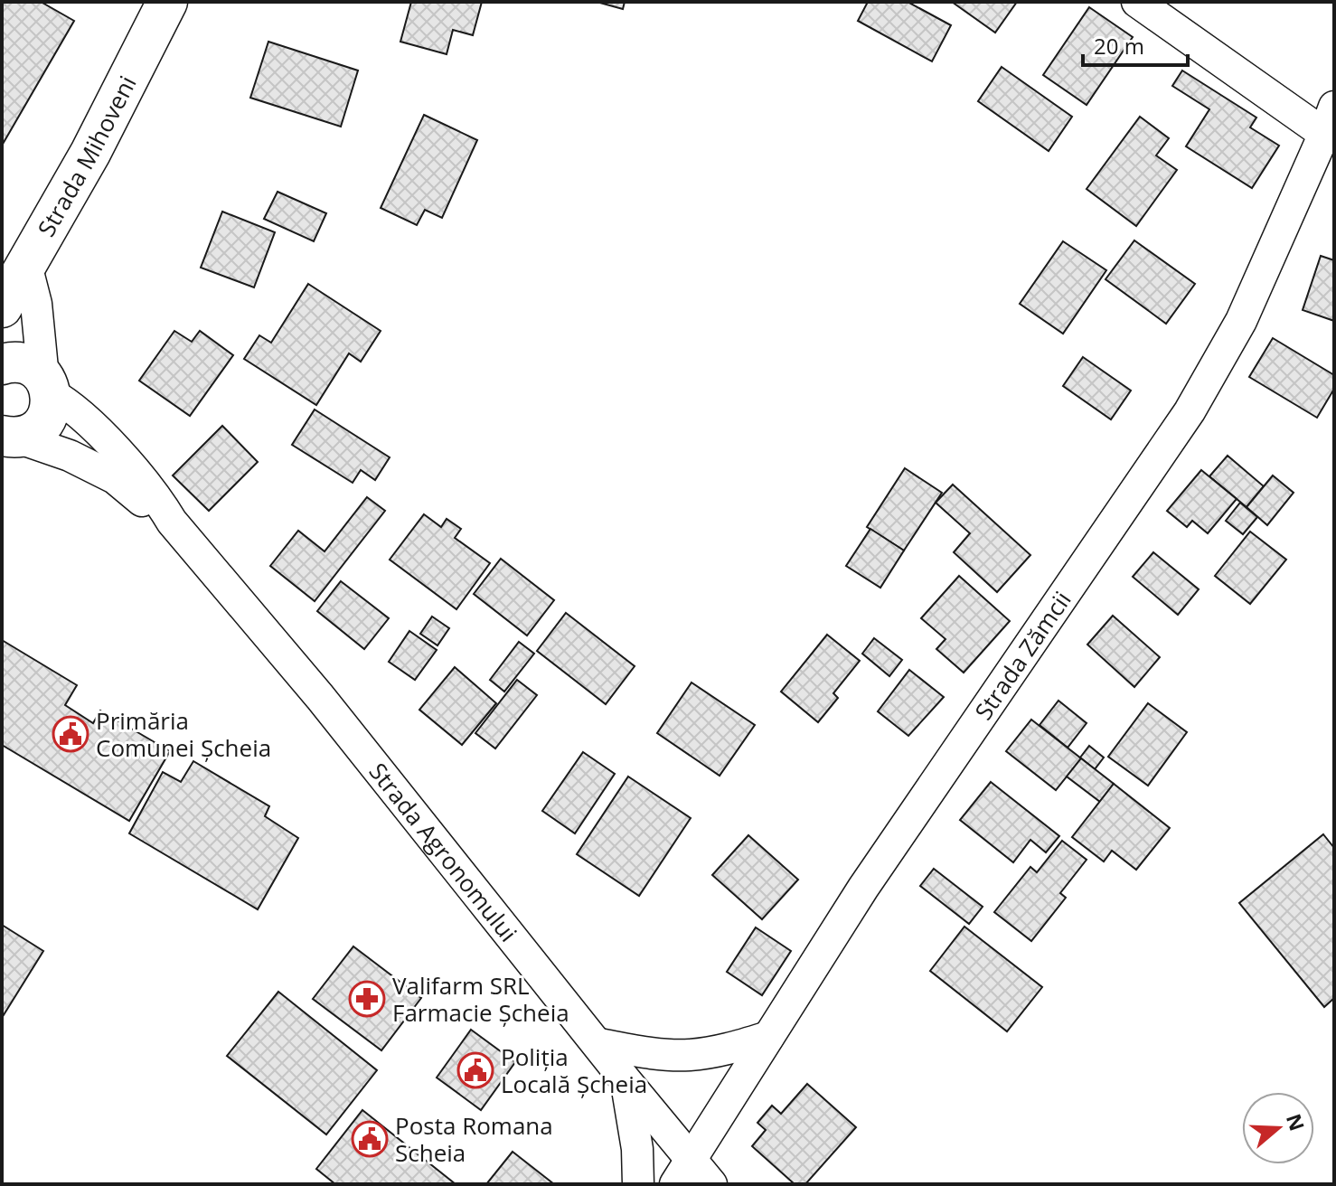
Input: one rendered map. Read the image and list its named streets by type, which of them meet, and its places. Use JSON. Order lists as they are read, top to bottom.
{
  "streets": {
    "main road": ["Strada Mihoveni"],
    "street": ["Strada Zămcii", "Strada Agronomului"]
  },
  "crossings": [
    ["Strada Zămcii", "Strada Agronomului"]
  ],
  "places": {
    "public building": ["Primăria Comunei Șcheia", "Poliția Locală Șcheia", "Posta Romana Scheia"],
    "pharmacy": ["Valifarm SRL Farmacie Șcheia"]
  },
  "scale_bar": "20 m",
  "north": "right"
}
